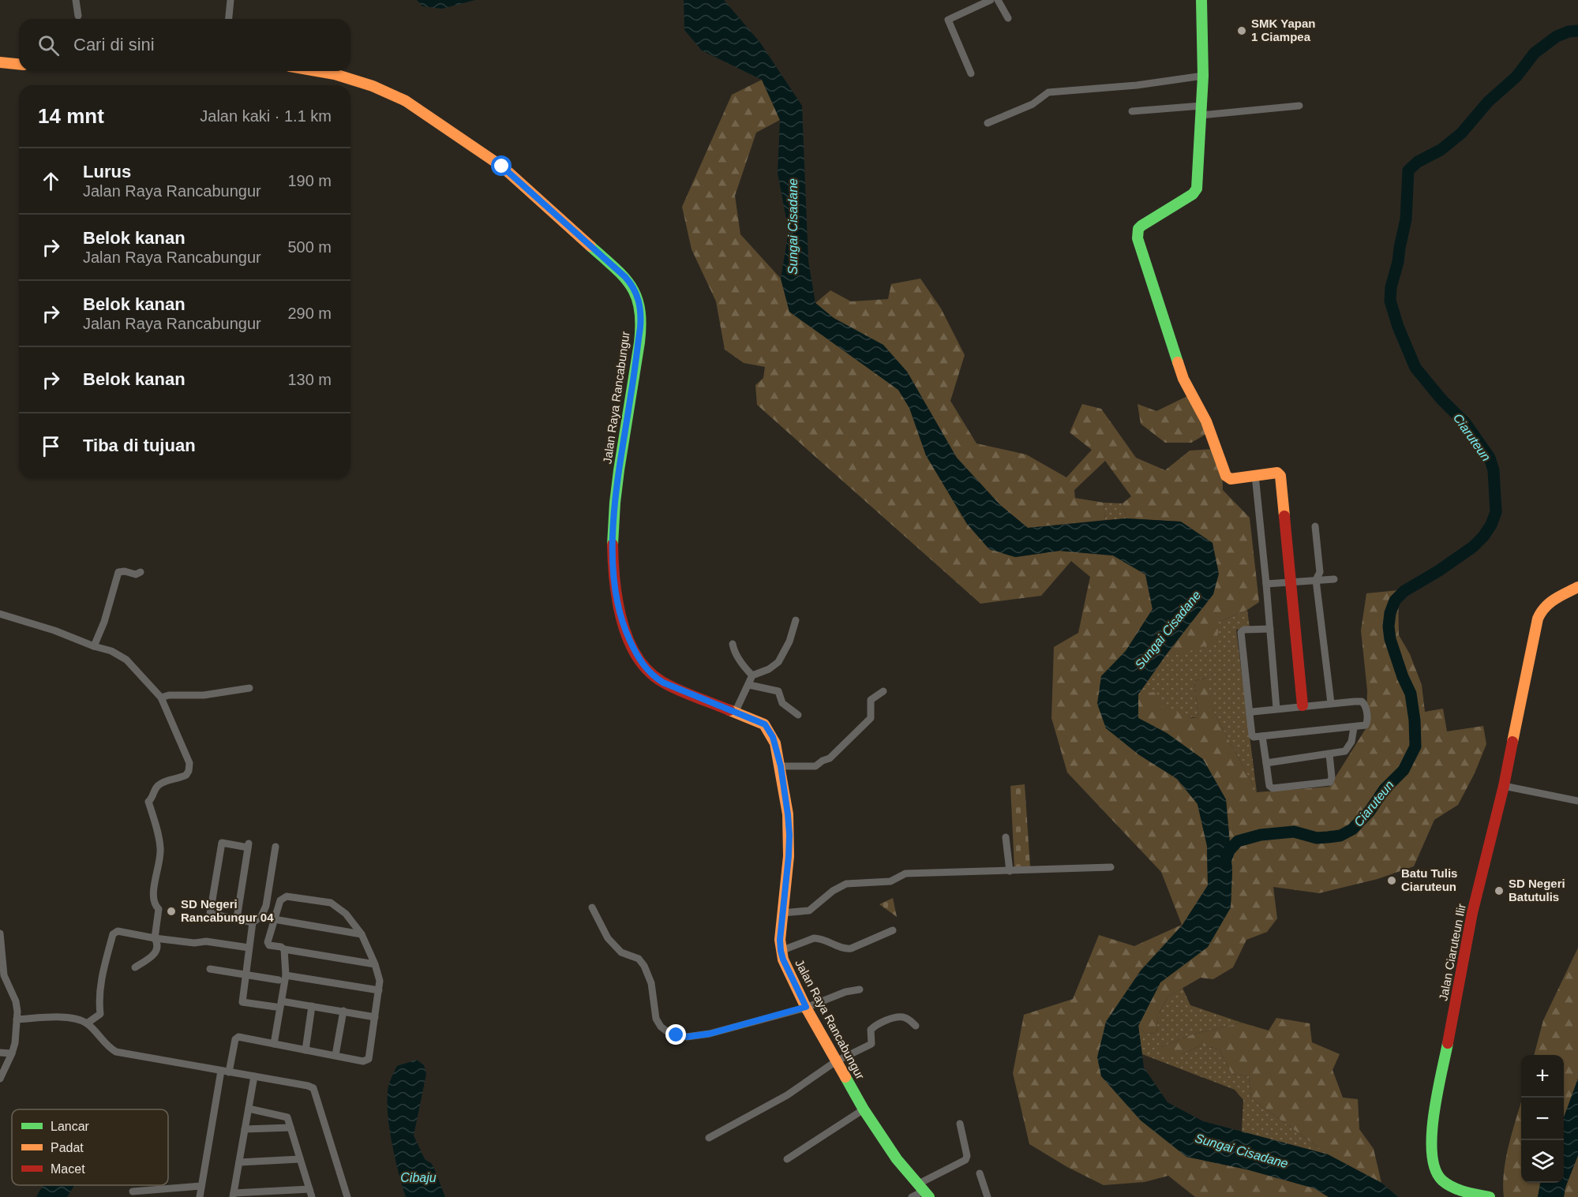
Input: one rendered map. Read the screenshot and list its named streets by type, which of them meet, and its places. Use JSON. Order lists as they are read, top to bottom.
{
  "streets": {
    "street": ["Jalan Raya Rancabungur", "Jalan Ciaruteun Ilir"]
  },
  "water": ["Sungai Cisadane", "Ciaruteun", "Cibaju"],
  "places": [
    "SMK Yapan 1 Ciampea",
    "Batu Tulis Ciaruteun",
    "SD Negeri Batutulis",
    "SD Negeri Rancabungur 04"
  ],
  "legend": ["Lancar", "Padat", "Macet"],
  "page": {
    "search": "Cari di sini",
    "heading": ["14 mnt", "Jalan kaki · 1.1 km"],
    "list": [
      ["Lurus", "Jalan Raya Rancabungur", "190 m"],
      ["Belok kanan", "Jalan Raya Rancabungur", "500 m"],
      ["Belok kanan", "Jalan Raya Rancabungur", "290 m"],
      ["Belok kanan", "130 m"],
      "Tiba di tujuan"
    ],
    "map_buttons": ["+", "−"]
  }
}
